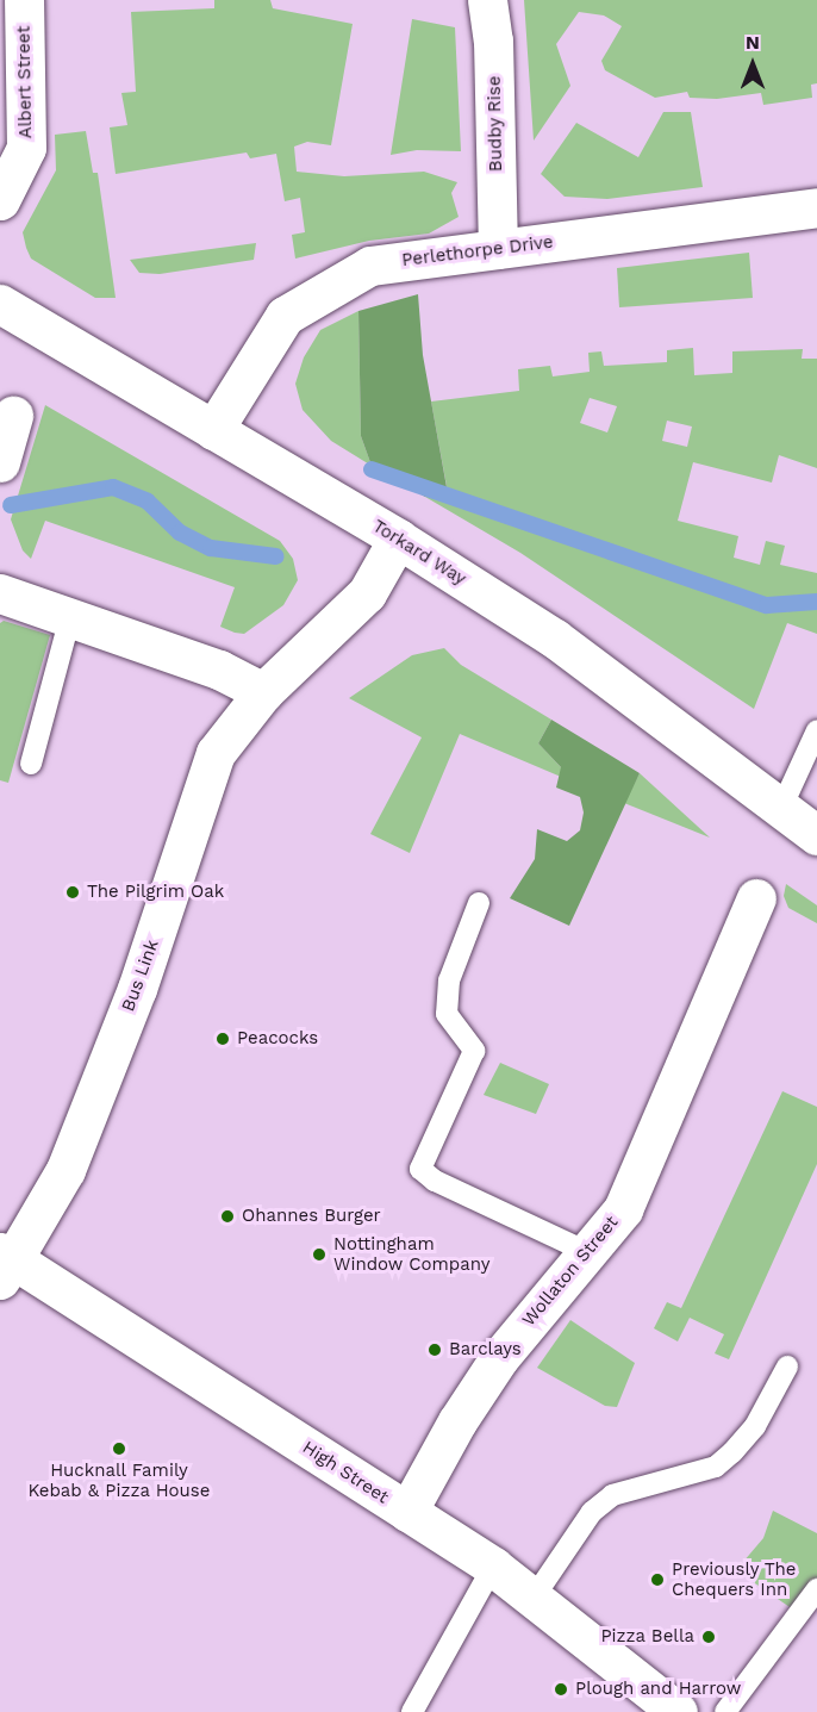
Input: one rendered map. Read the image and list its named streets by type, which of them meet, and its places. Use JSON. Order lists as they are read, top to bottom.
{
  "streets": {
    "street": [
      "Albert Street",
      "Budby Rise",
      "Perlethorpe Drive",
      "Torkard Way",
      "Bus Link",
      "Wollaton Street",
      "High Street"
    ]
  },
  "crossings": [
    ["Budby Rise", "Perlethorpe Drive"],
    ["Perlethorpe Drive", "Torkard Way"],
    ["Torkard Way", "Bus Link"],
    ["Bus Link", "High Street"],
    ["Wollaton Street", "High Street"]
  ],
  "places": [
    "The Pilgrim Oak",
    "Peacocks",
    "Ohannes Burger",
    "Nottingham Window Company",
    "Barclays",
    "Hucknall Family Kebab & Pizza House",
    "Previously The Chequers Inn",
    "Pizza Bella",
    "Plough and Harrow"
  ],
  "north": "top"
}
